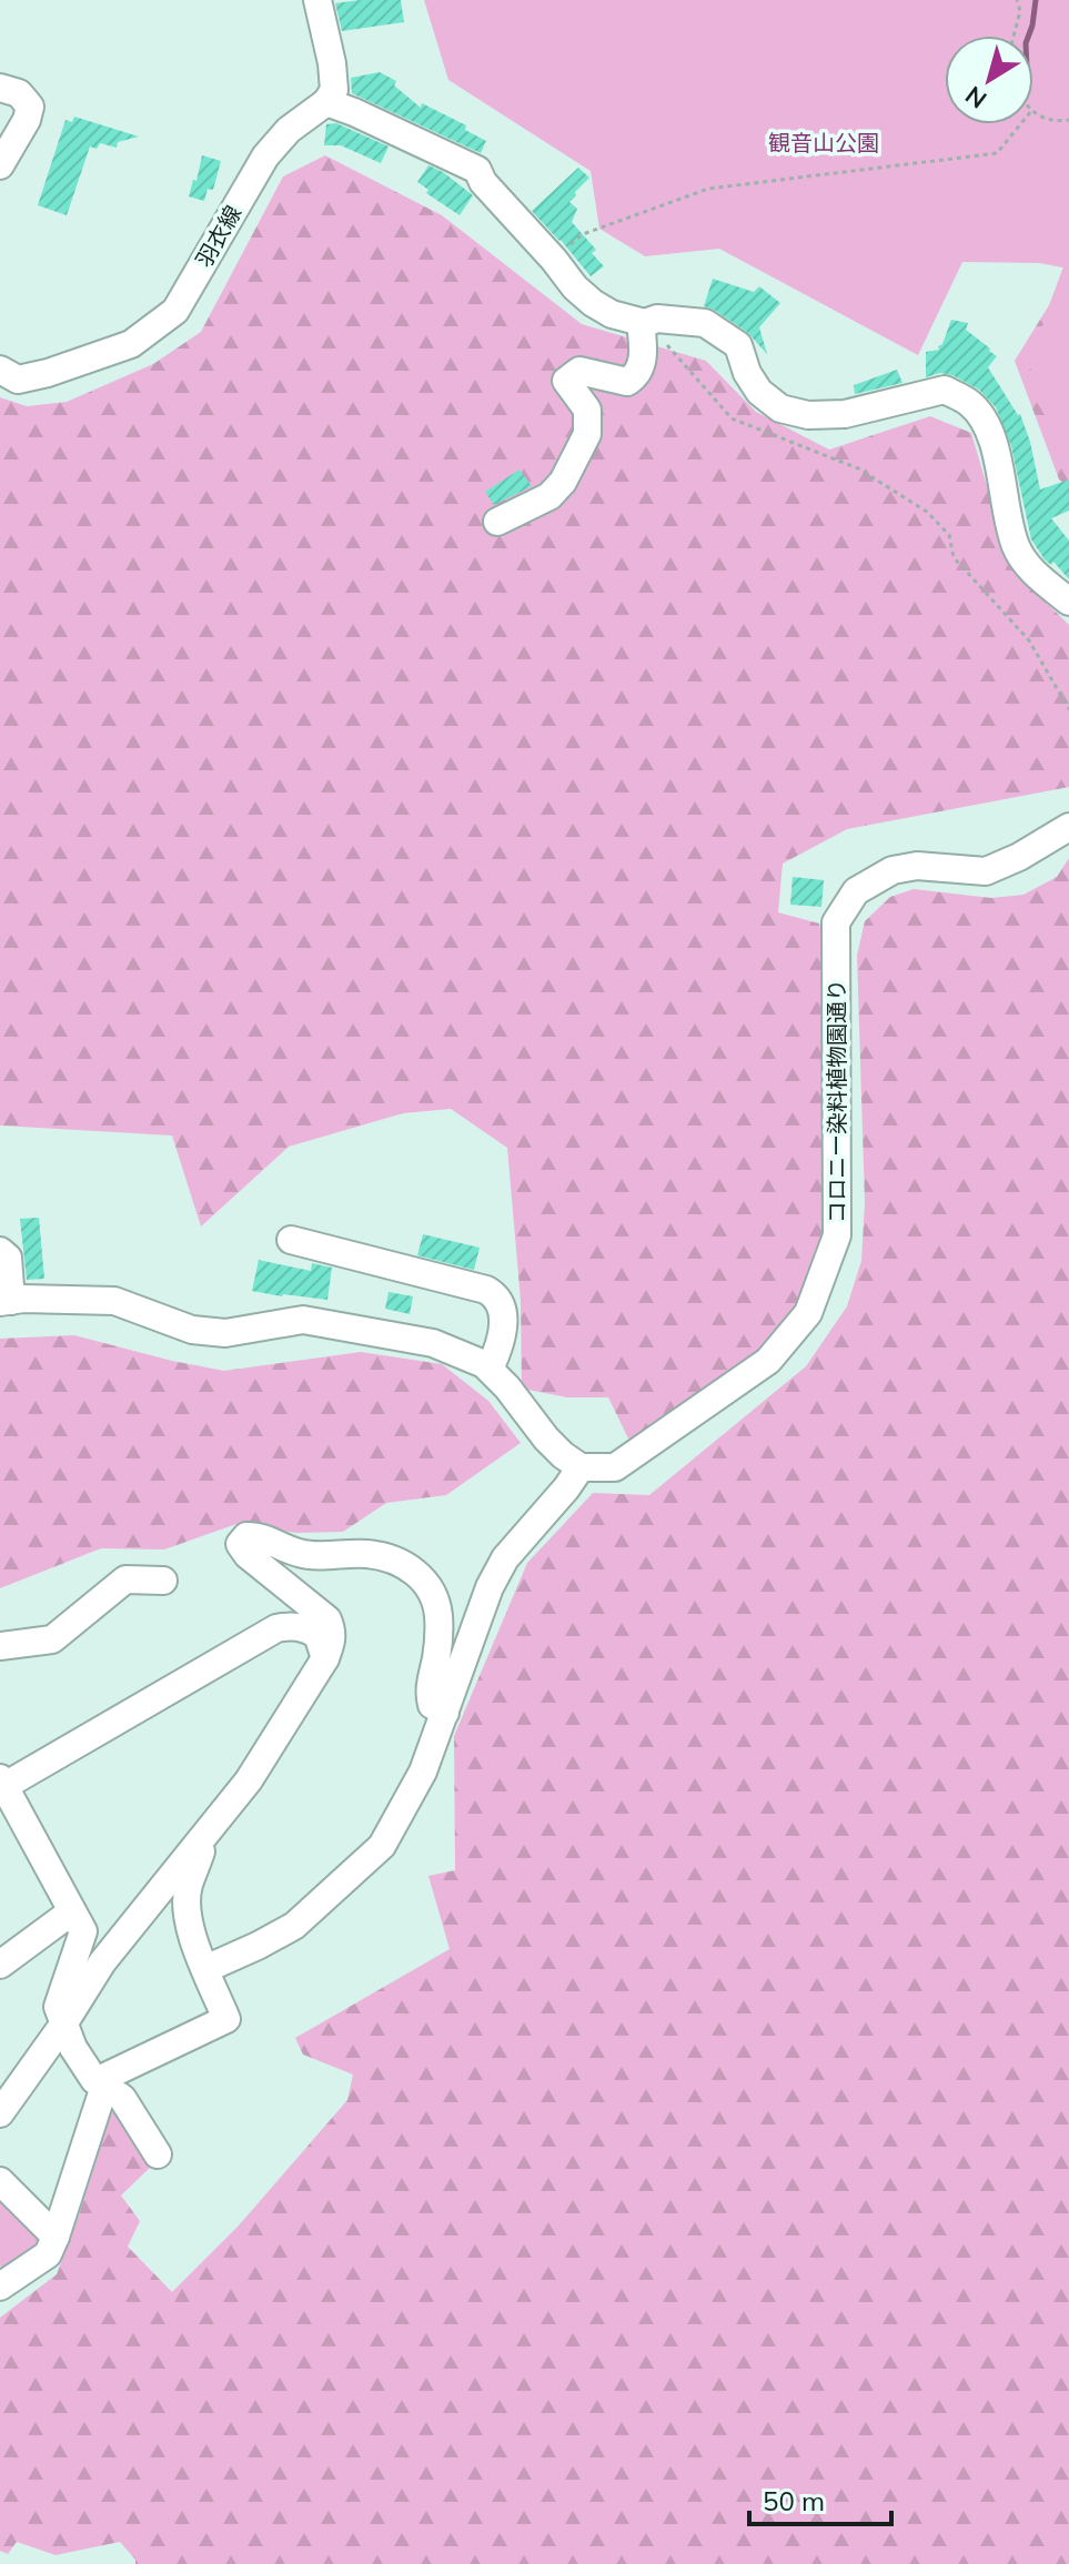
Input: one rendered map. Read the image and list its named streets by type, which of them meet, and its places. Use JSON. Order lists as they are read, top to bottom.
{
  "streets": {
    "street": ["羽衣線", "コロニー染料植物園通り"]
  },
  "parks": ["観音山公園"],
  "scale_bar": "50 m",
  "north": "bottom left"
}
